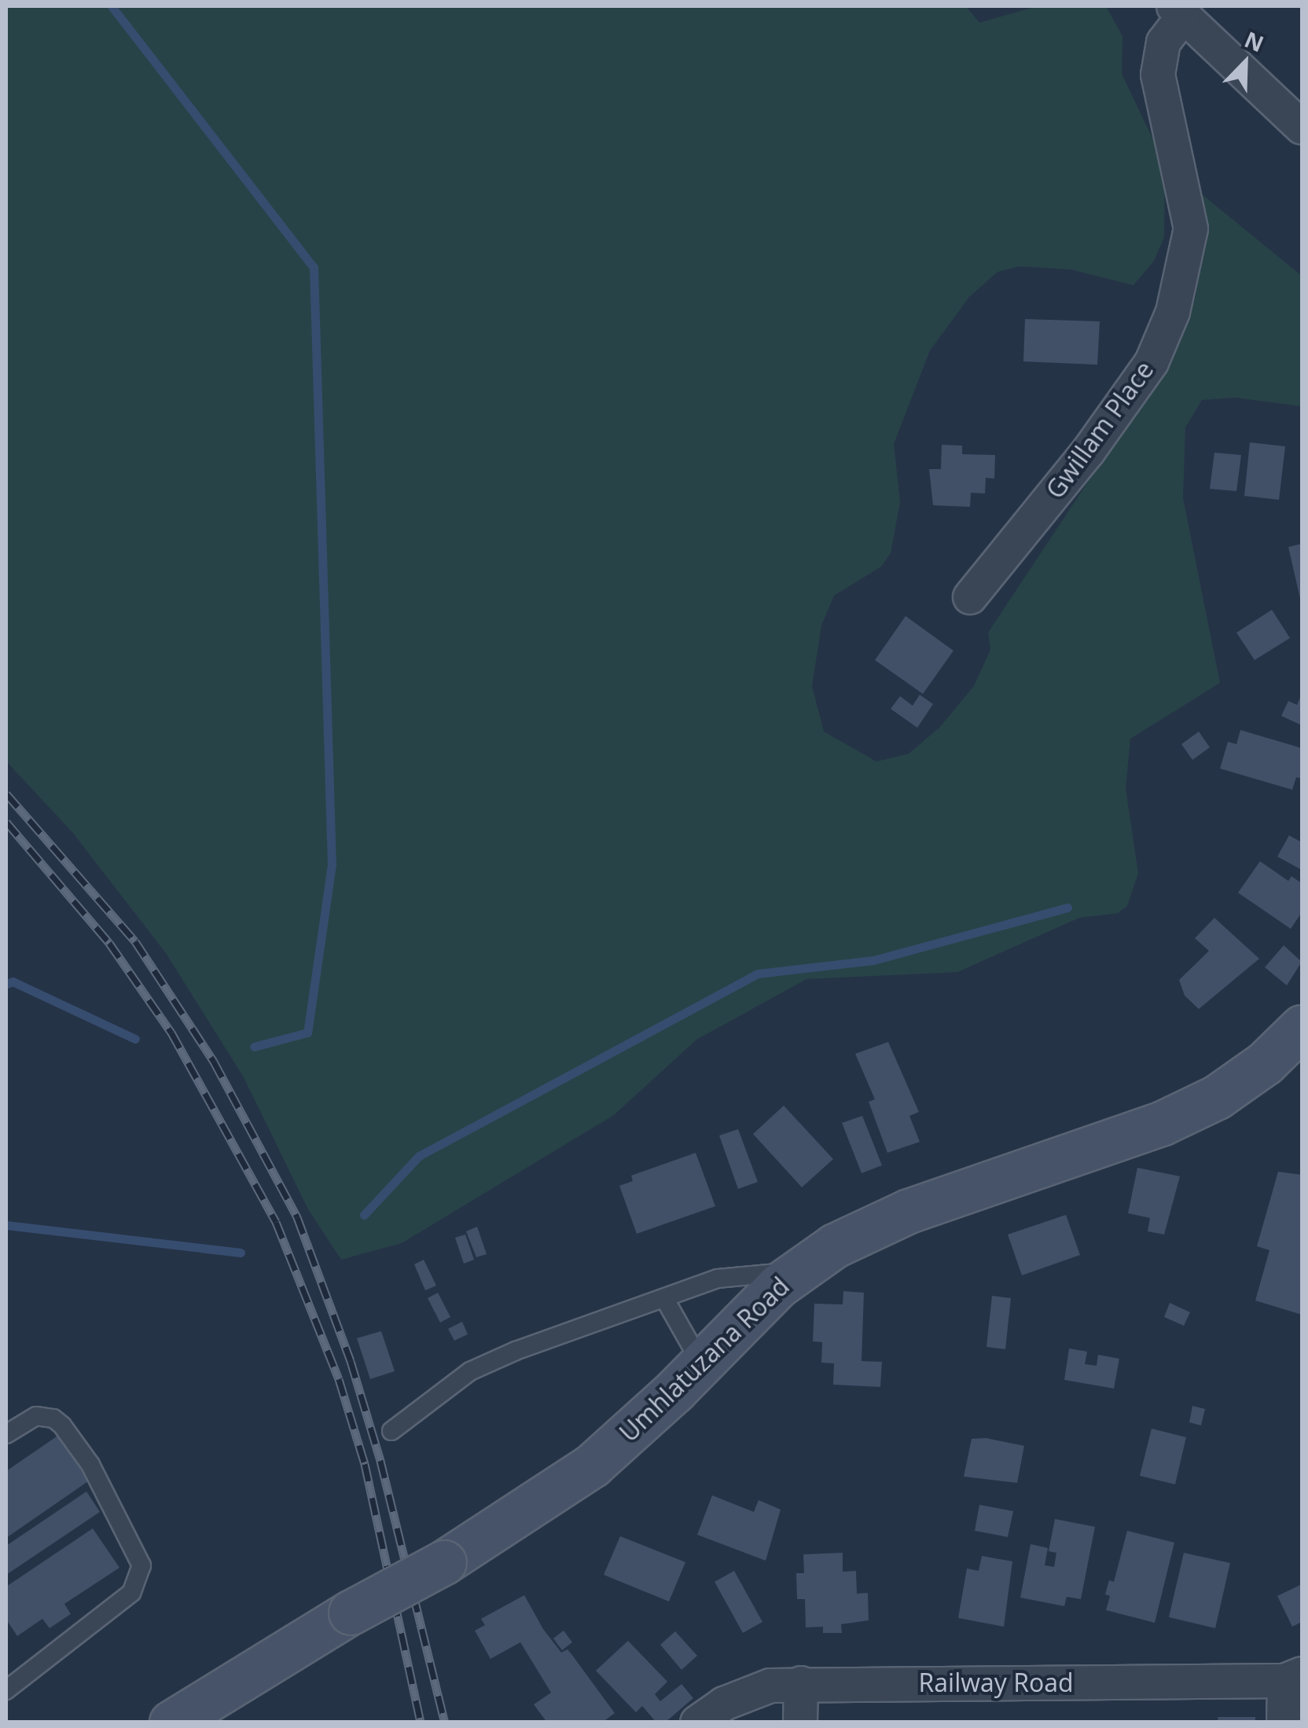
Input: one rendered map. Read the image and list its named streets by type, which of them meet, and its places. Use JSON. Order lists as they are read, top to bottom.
{
  "streets": {
    "street": ["Gwillam Place", "Umhlatuzana Road", "Railway Road"]
  },
  "north": "top right"
}
